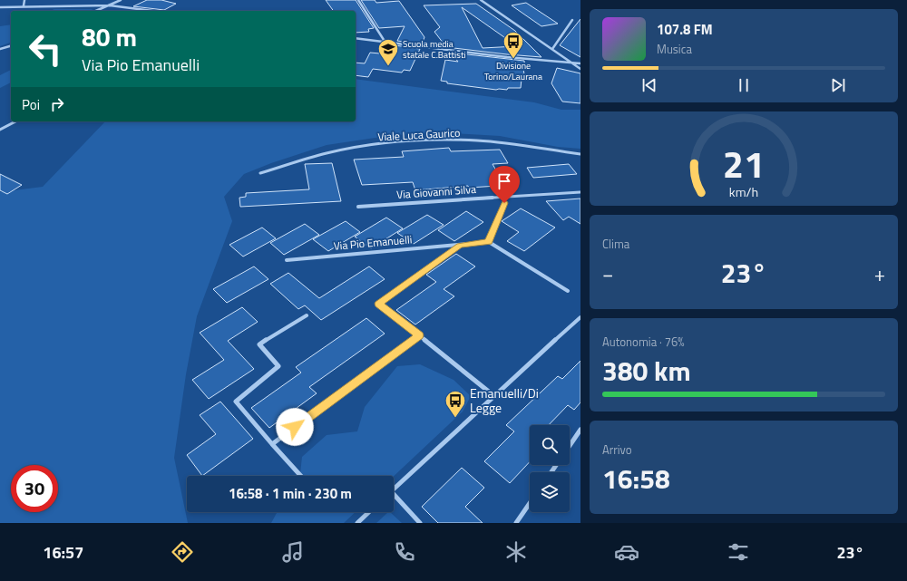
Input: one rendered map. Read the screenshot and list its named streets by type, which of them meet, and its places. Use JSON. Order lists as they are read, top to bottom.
{
  "streets": {
    "street": ["Viale Luca Gaurico", "Via Giovanni Silva", "Via Pio Emanuelli"]
  },
  "places": {
    "bus stop": ["Divisione Torino/Laurana", "Emanuelli/Di Legge"],
    "school or university": ["Scuola media statale C.Battisti"]
  },
  "page": {
    "turn": ["80 m", "Via Pio Emanuelli"],
    "song": ["107.8 FM", "Musica"],
    "then": "Poi",
    "tile": [
      "Clima",
      ["Autonomia · 76%", "380 km"],
      ["Arrivo", "16:58"]
    ],
    "heat": ["−", "23°", "+"],
    "limit": "30",
    "trip": "16:58 · 1 min · 230 m",
    "tabs": ["16:57", "23°"],
    "gauge": ["21", "km/h"]
  }
}
